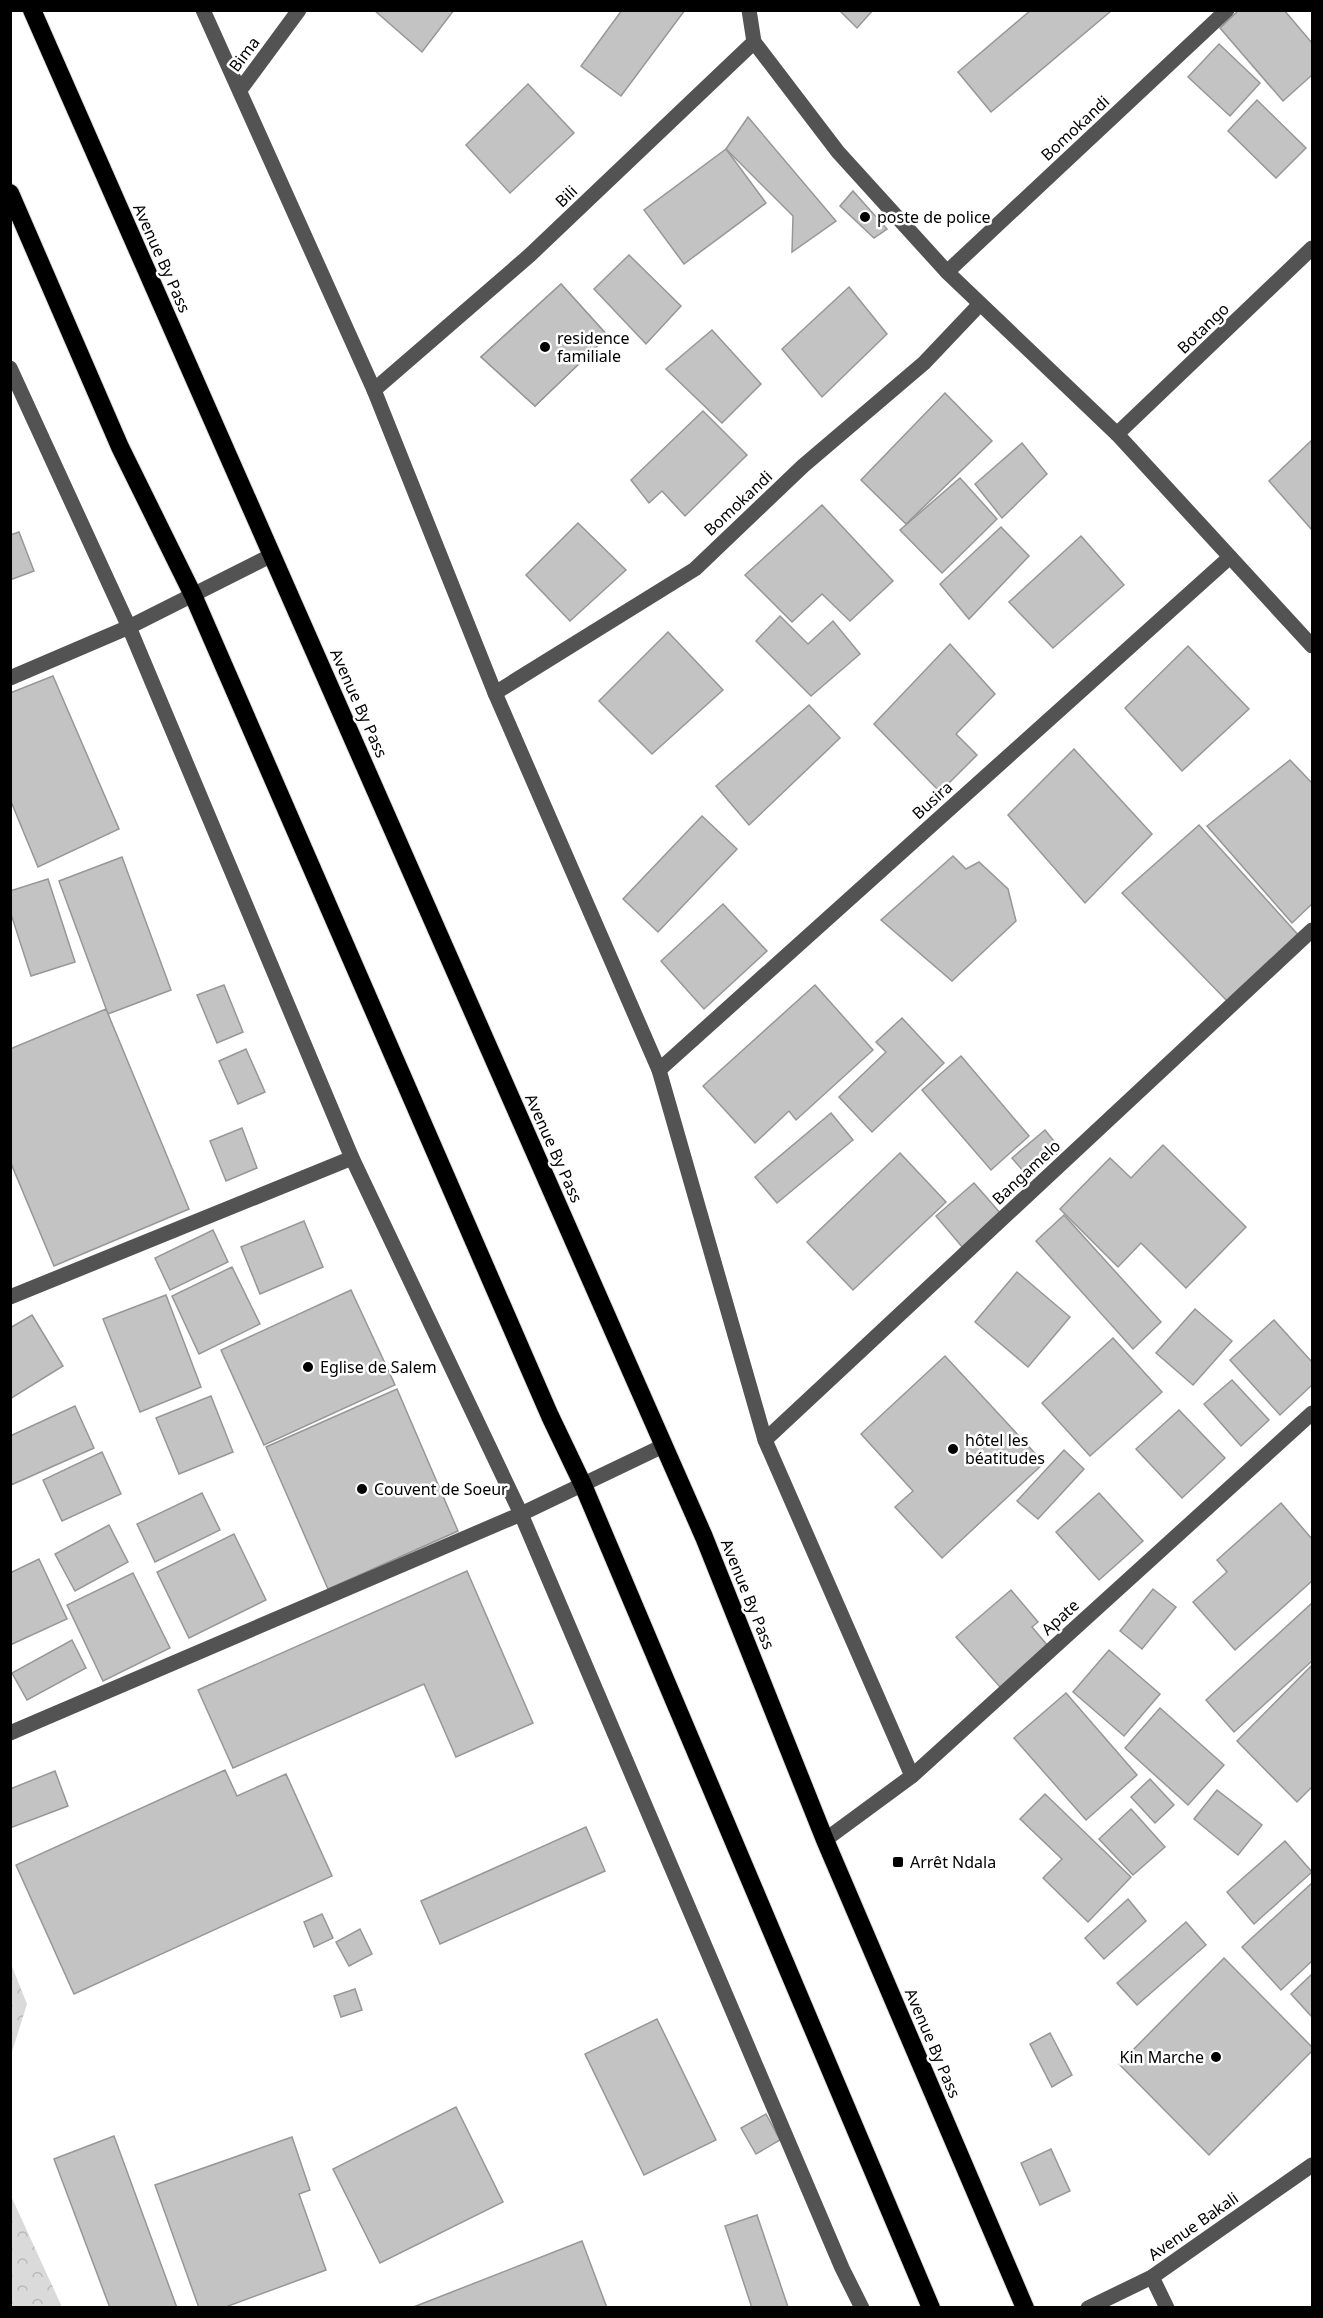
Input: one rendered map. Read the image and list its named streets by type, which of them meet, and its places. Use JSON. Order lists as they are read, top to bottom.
{
  "streets": {
    "highway": ["Avenue By Pass"],
    "street": [
      "Bima",
      "Bomokandi",
      "Bili",
      "Botango",
      "Busira",
      "Bangamelo",
      "Apate",
      "Avenue Bakali"
    ]
  },
  "crossings": [
    ["Avenue By Pass", "Apate"]
  ],
  "places": {
    "other": [
      "poste de police",
      "residence familiale",
      "Eglise de Salem",
      "hôtel les béatitudes",
      "Couvent de Soeur",
      "Kin Marche"
    ],
    "transit": ["Arrêt Ndala"]
  }
}
